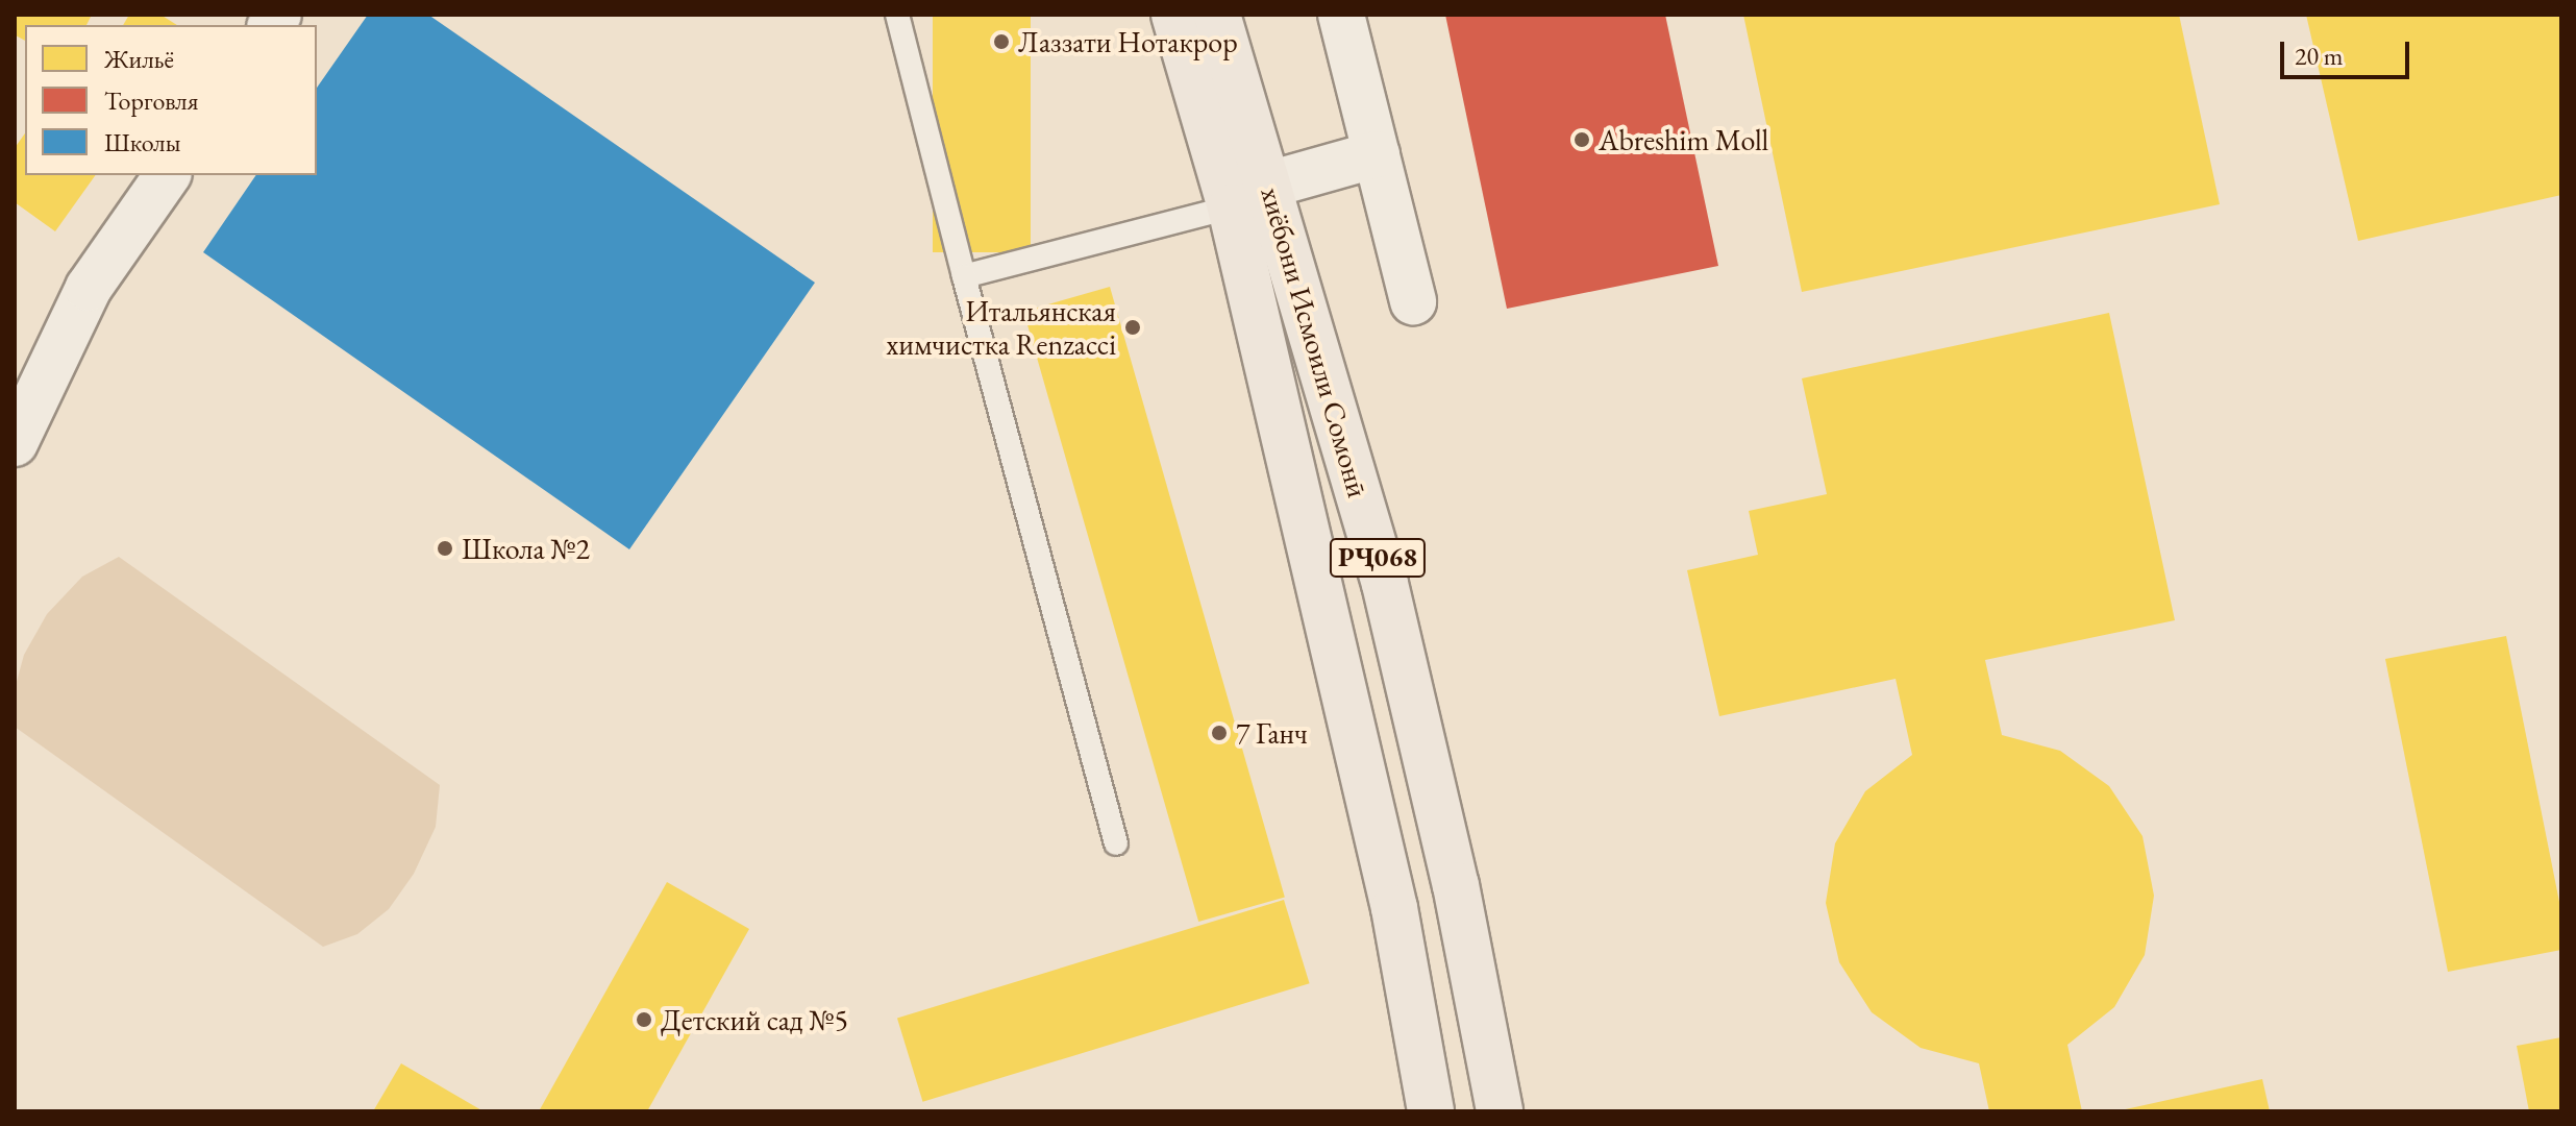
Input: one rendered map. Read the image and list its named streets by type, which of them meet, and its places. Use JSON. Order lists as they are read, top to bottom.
{
  "streets": {
    "highway": ["хиёбони Исмоили Сомонӣ", "РҶ068"]
  },
  "places": [
    "Лаззати Нотакрор",
    "Abreshim Moll",
    "Итальянская химчистка Renzacci",
    "Школа №2",
    "7 Ганч",
    "Детский сад №5"
  ],
  "legend": ["Жильё", "Торговля", "Школы"],
  "scale_bar": "20 m"
}
